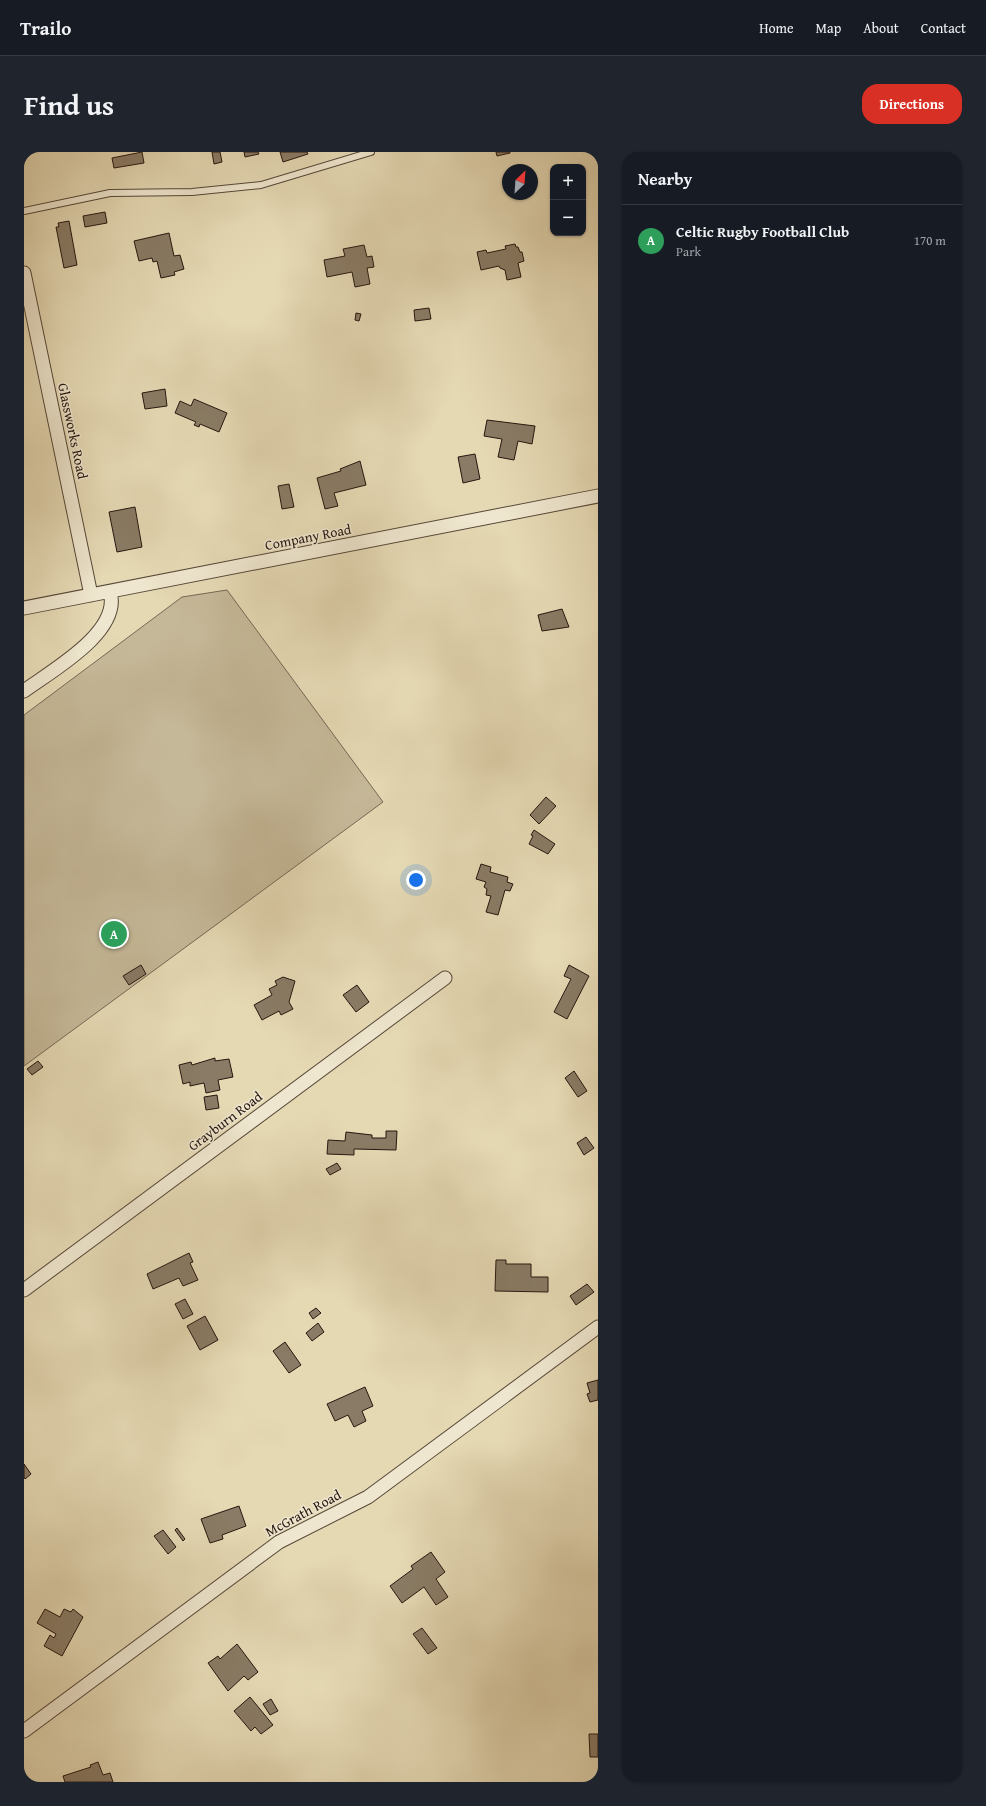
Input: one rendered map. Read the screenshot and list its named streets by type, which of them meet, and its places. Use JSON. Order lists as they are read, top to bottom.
{
  "streets": {
    "street": [
      "Glassworks Road",
      "Company Road",
      "Grayburn Road",
      "McGrath Road"
    ]
  },
  "crossings": [
    ["Glassworks Road", "Company Road"]
  ],
  "north": "top right",
  "page": {
    "header": "Trailo",
    "nav": [
      "Home",
      "Map",
      "About",
      "Contact"
    ],
    "title": "Find us",
    "buttons": "Directions",
    "heading": "Nearby",
    "map_buttons": ["+", "−"],
    "list": [
      {
        "mark": "A",
        "name": "Celtic Rugby Football Club",
        "note": "Park",
        "value": "170 m"
      }
    ],
    "pins": "A"
  }
}
